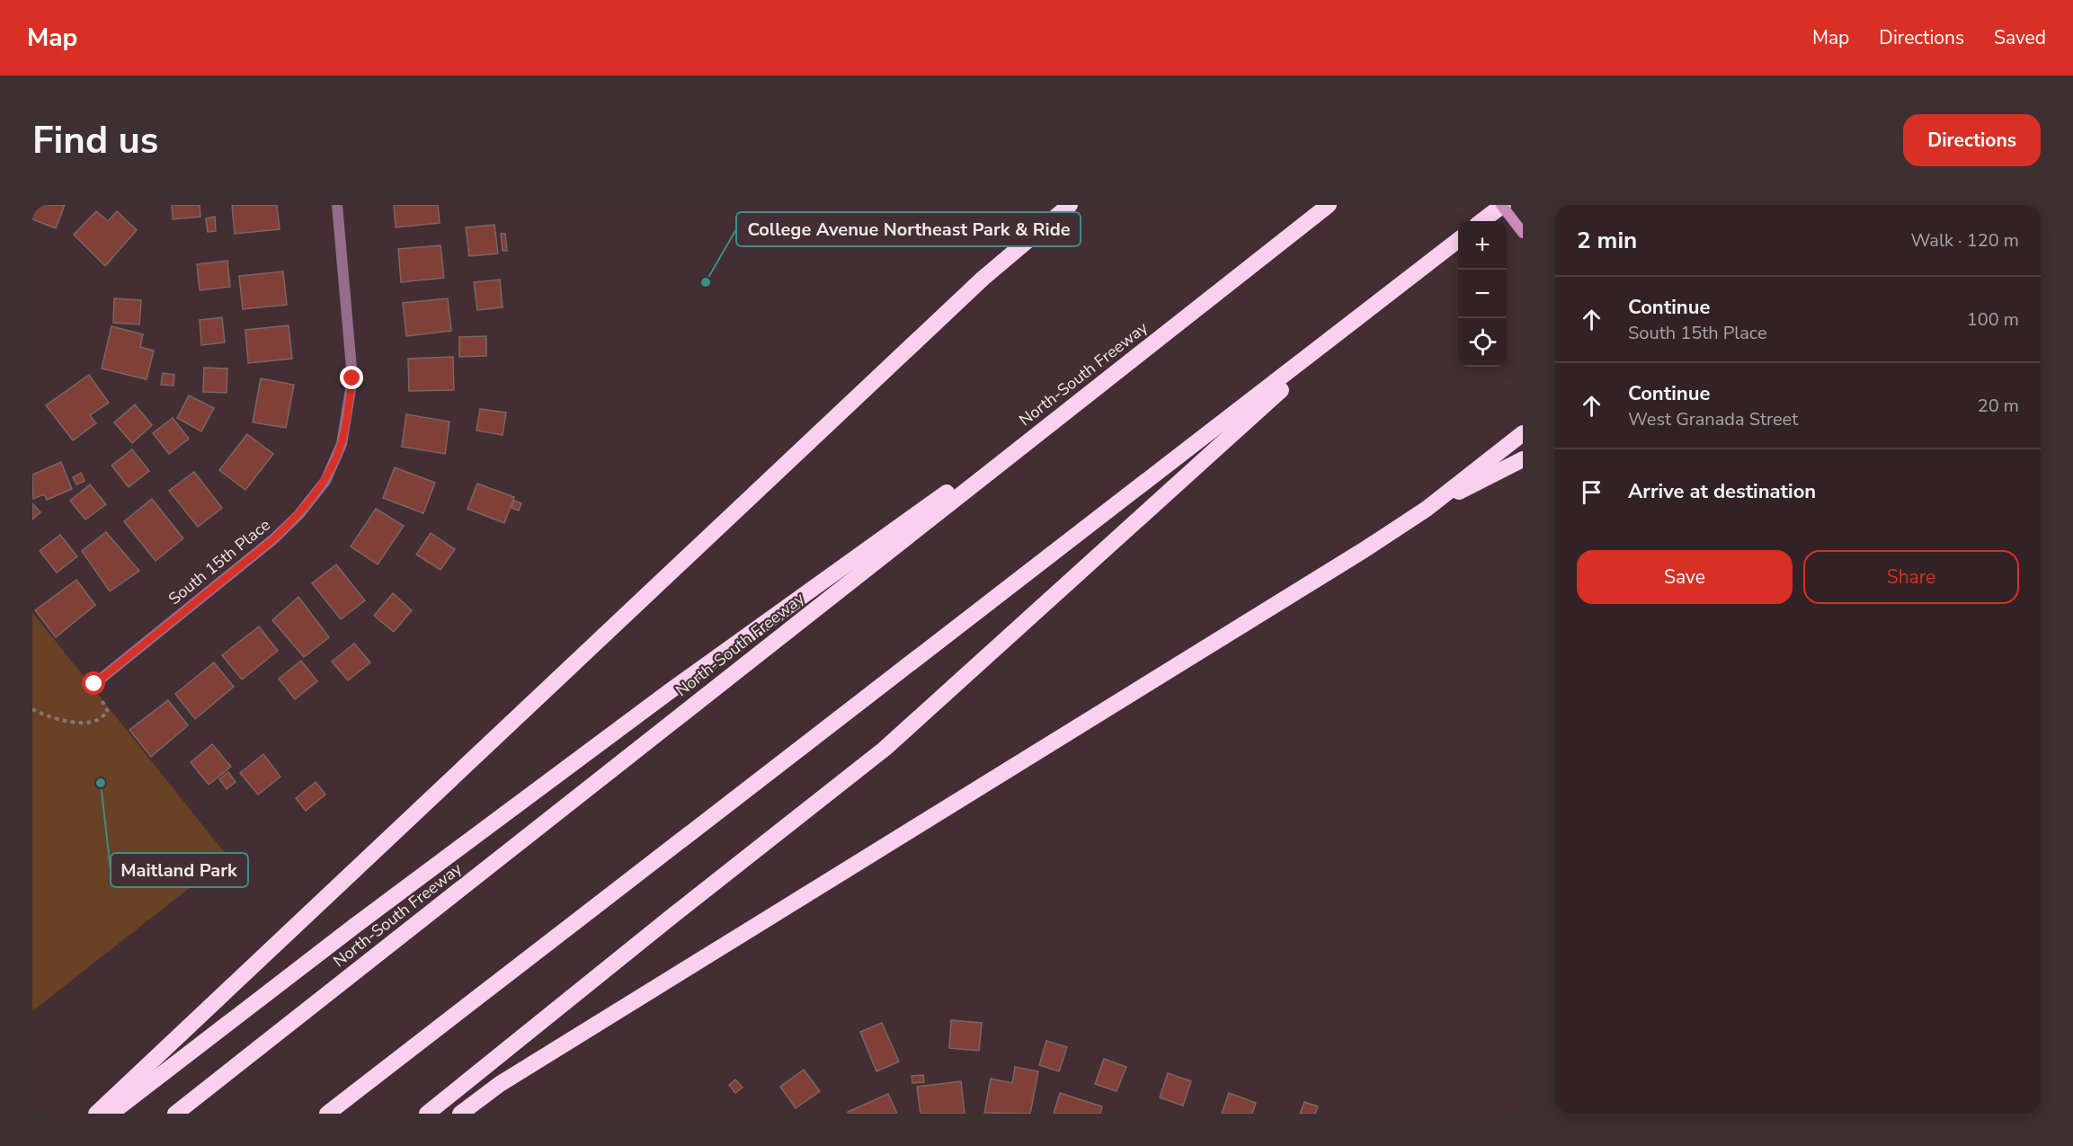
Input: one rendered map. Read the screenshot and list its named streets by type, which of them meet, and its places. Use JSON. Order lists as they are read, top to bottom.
{
  "streets": {
    "highway": ["North-South Freeway"],
    "street": ["South 15th Place"]
  },
  "places": ["College Avenue Northeast Park & Ride", "Maitland Park"],
  "page": {
    "header": "Map",
    "nav": ["Map", "Directions", "Saved"],
    "buttons": [
      "Directions",
      ["Save", "Share"]
    ],
    "title": "Find us",
    "heading": ["2 min", "Walk · 120 m"],
    "map_buttons": ["+", "−"],
    "list": [
      ["Continue", "South 15th Place", "100 m"],
      ["Continue", "West Granada Street", "20 m"],
      "Arrive at destination"
    ]
  }
}
